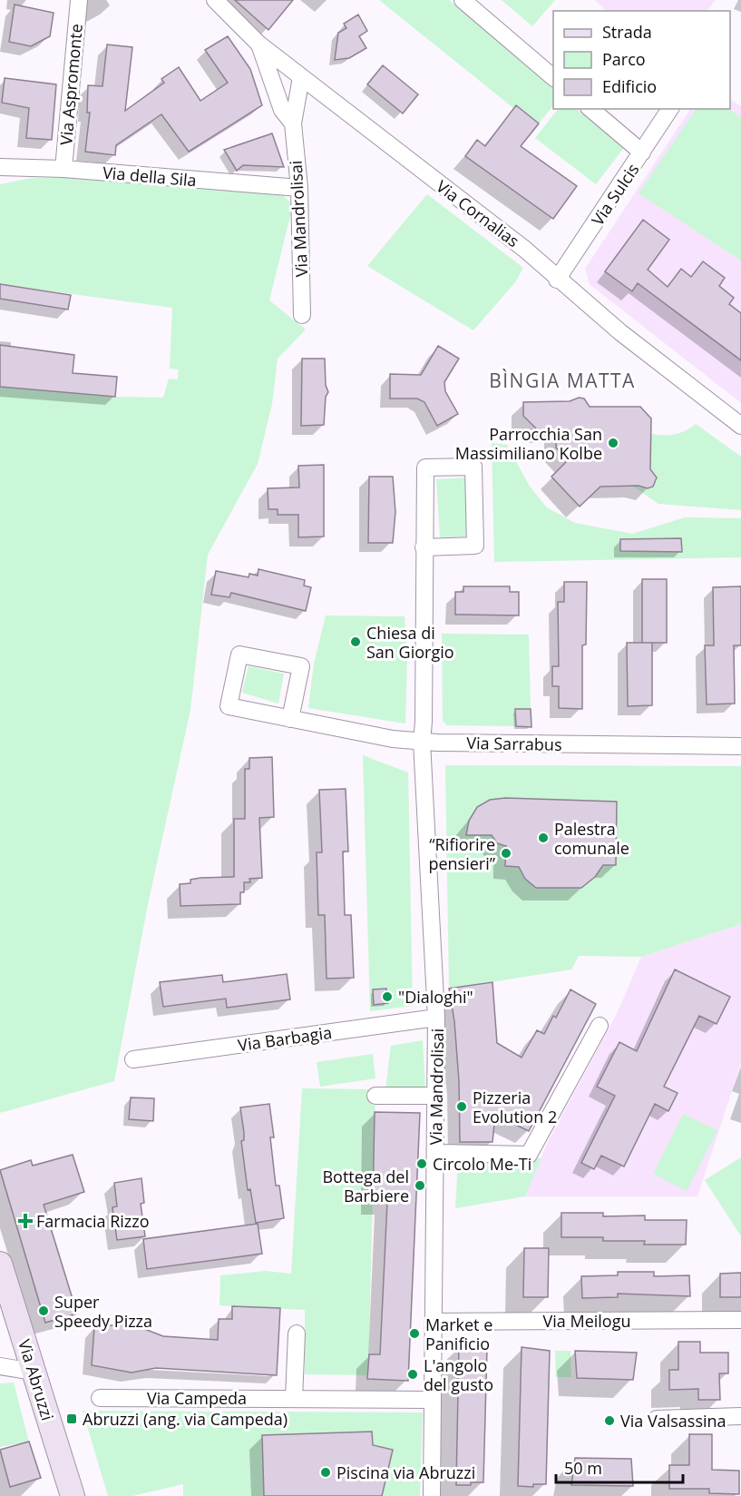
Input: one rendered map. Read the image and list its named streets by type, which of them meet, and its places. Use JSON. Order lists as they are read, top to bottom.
{
  "streets": {
    "street": [
      "Via Aspromonte",
      "Via della Sila",
      "Via Sulcis",
      "Via Cornalias",
      "Via Mandrolisai",
      "Via Sarrabus",
      "Via Barbagia",
      "Via Meilogu",
      "Via Abruzzi",
      "Via Campeda"
    ]
  },
  "crossings": [
    ["Via Aspromonte", "Via della Sila"],
    ["Via della Sila", "Via Mandrolisai"],
    ["Via Sulcis", "Via Cornalias"],
    ["Via Cornalias", "Via Mandrolisai"],
    ["Via Mandrolisai", "Via Sarrabus"],
    ["Via Mandrolisai", "Via Barbagia"],
    ["Via Mandrolisai", "Via Meilogu"],
    ["Via Mandrolisai", "Via Campeda"]
  ],
  "districts": ["BÌNGIA MATTA"],
  "places": {
    "other": [
      "Parrocchia San Massimiliano Kolbe",
      "Chiesa di San Giorgio",
      "Palestra comunale",
      "“Rifiorire pensieri”",
      "\"Dialoghi\"",
      "Pizzeria Evolution 2",
      "Circolo Me-Ti",
      "Bottega del Barbiere",
      "Super Speedy Pizza",
      "Market e Panificio",
      "L'angolo del gusto",
      "Via Valsassina",
      "Piscina via Abruzzi"
    ],
    "health": ["Farmacia Rizzo"],
    "transit": ["Abruzzi (ang. via Campeda)"]
  },
  "legend": ["Strada", "Parco", "Edificio"],
  "scale_bar": "50 m"
}
